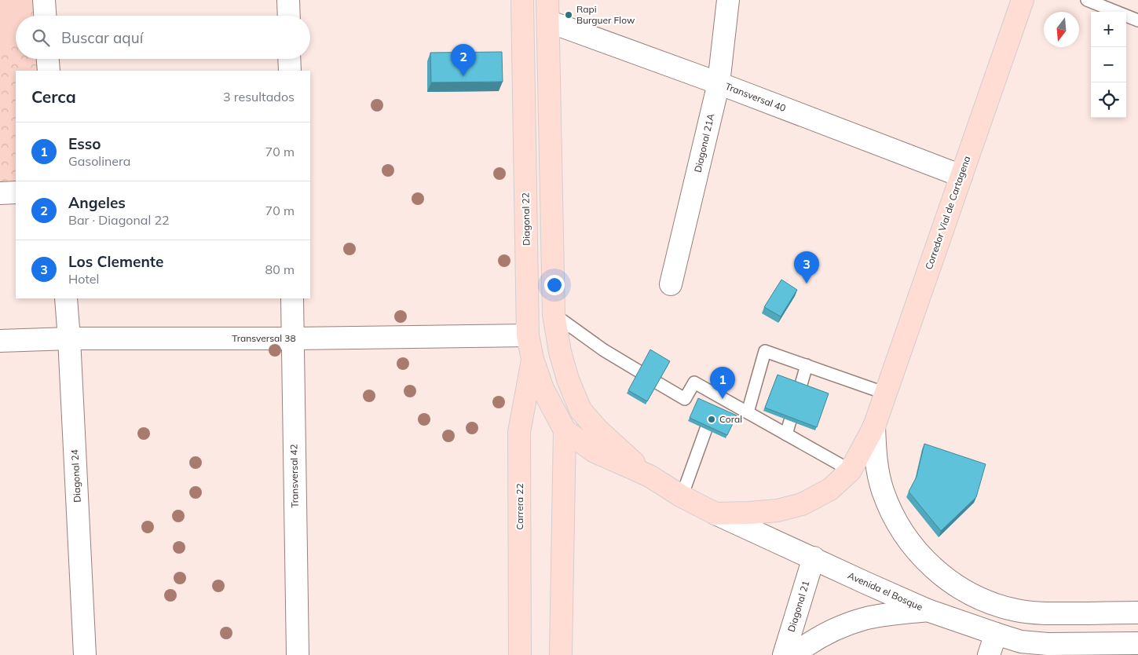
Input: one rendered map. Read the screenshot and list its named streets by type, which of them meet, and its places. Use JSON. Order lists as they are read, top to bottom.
{
  "streets": {
    "main road": [
      "Corredor Vial de Cartagena",
      "Diagonal 22",
      "Carrera 22",
      "Avenida el Bosque"
    ],
    "street": [
      "Transversal 40",
      "Diagonal 21A",
      "Transversal 38",
      "Diagonal 24",
      "Transversal 42",
      "Diagonal 21"
    ]
  },
  "crossings": [
    ["Transversal 40", "Diagonal 21A"],
    ["Transversal 40", "Corredor Vial de Cartagena"],
    ["Corredor Vial de Cartagena", "Avenida el Bosque"],
    ["Diagonal 22", "Transversal 38"],
    ["Diagonal 22", "Carrera 22"],
    ["Diagonal 22", "Avenida el Bosque"],
    ["Transversal 38", "Diagonal 24"],
    ["Transversal 38", "Transversal 42"],
    ["Avenida el Bosque", "Diagonal 21"]
  ],
  "places": ["Rapi Burguer Flow", "Coral"],
  "north": "bottom",
  "page": {
    "map_buttons": ["+", "−"],
    "search": "Buscar aquí",
    "pins": ["2", "3", "1"],
    "heading": ["Cerca", "3 resultados"],
    "list": [
      {
        "mark": "1",
        "name": "Esso",
        "note": "Gasolinera",
        "value": "70 m"
      },
      {
        "mark": "2",
        "name": "Angeles",
        "note": "Bar · Diagonal 22",
        "value": "70 m"
      },
      {
        "mark": "3",
        "name": "Los Clemente",
        "note": "Hotel",
        "value": "80 m"
      }
    ]
  }
}
